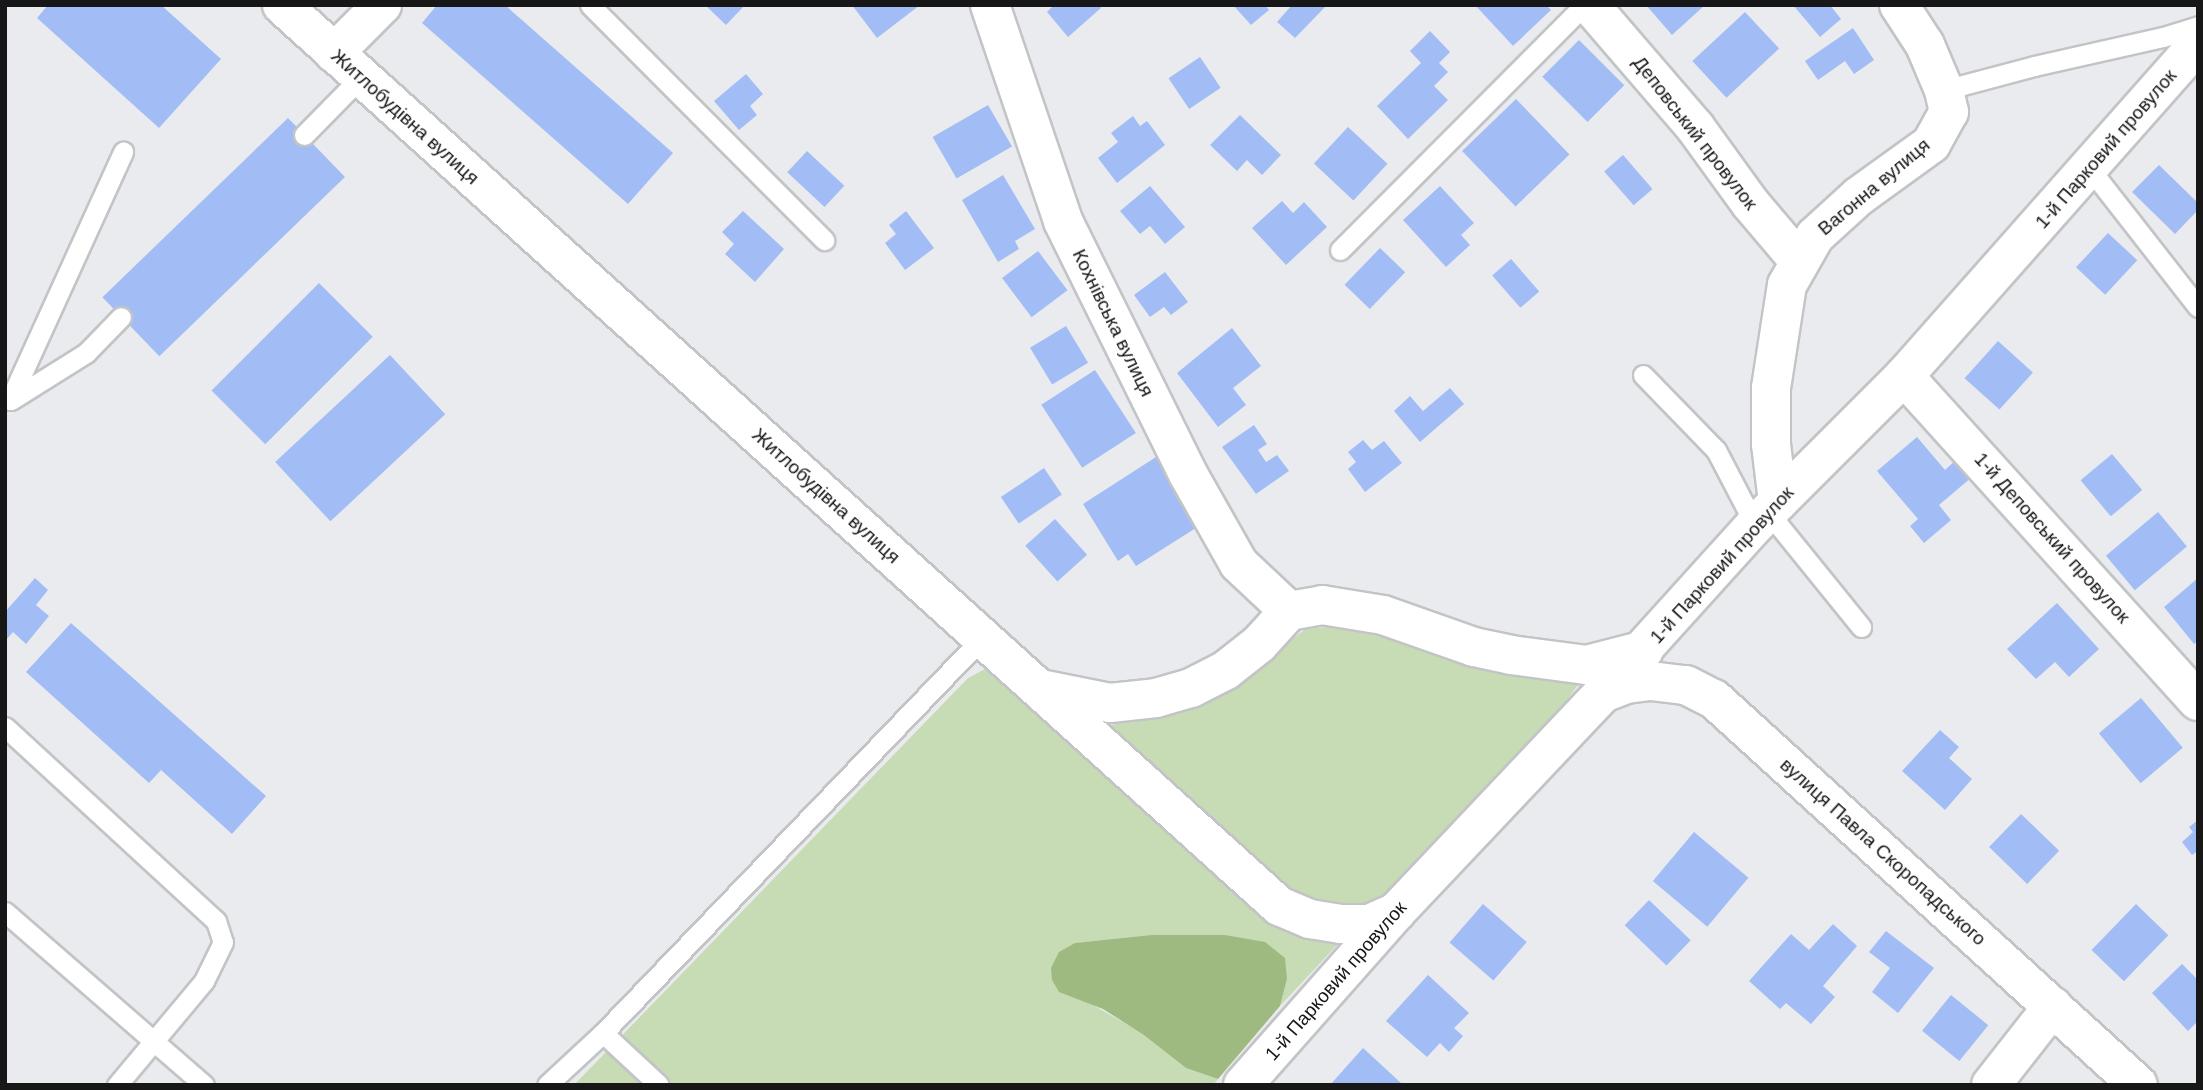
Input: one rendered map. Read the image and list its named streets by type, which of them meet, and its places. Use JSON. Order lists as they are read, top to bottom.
{
  "streets": {
    "street": [
      "Житлобудівна вулиця",
      "Деповський провулок",
      "1-й Парковий провулок",
      "Вагонна вулиця",
      "Кохнівська вулиця",
      "1-й Деповський провулок",
      "вулиця Павла Скоропадського"
    ]
  },
  "crossings": [
    ["Житлобудівна вулиця", "1-й Парковий провулок"],
    ["Деповський провулок", "Вагонна вулиця"],
    ["1-й Парковий провулок", "Вагонна вулиця"],
    ["1-й Парковий провулок", "1-й Деповський провулок"],
    ["1-й Парковий провулок", "вулиця Павла Скоропадського"]
  ]
}
